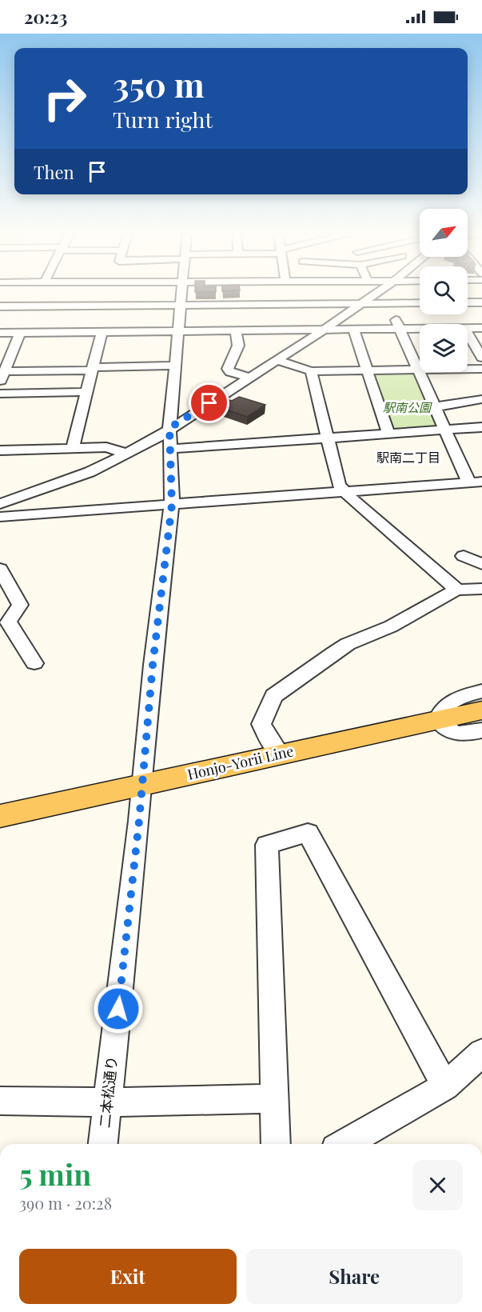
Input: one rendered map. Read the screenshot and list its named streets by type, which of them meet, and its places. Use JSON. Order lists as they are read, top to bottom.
{
  "streets": {
    "main road": ["Honjo-Yorii Line"],
    "street": ["二本松通り"]
  },
  "crossings": [
    ["Honjo-Yorii Line", "二本松通り"]
  ],
  "districts": ["駅南二丁目"],
  "parks": ["駅南公園"],
  "north": "top right",
  "page": {
    "status": "20:23",
    "turn": ["350 m", "Turn right"],
    "then": "Then",
    "heading": ["5 min", "390 m · 20:28"],
    "buttons": ["Exit", "Share"]
  }
}
